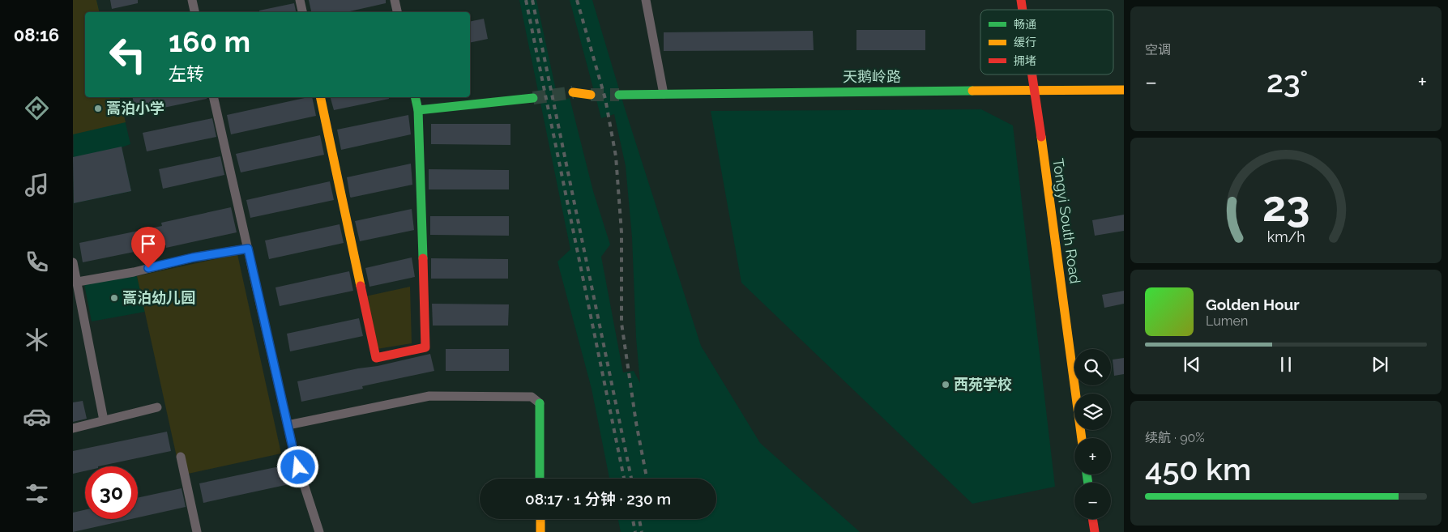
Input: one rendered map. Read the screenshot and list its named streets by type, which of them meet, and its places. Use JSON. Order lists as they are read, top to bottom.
{
  "streets": {
    "street": ["天鹅岭路", "Tongyi South Road"]
  },
  "crossings": [
    ["天鹅岭路", "Tongyi South Road"]
  ],
  "places": ["蒿泊小学", "蒿泊幼儿园", "西苑学校"],
  "legend": ["畅通", "缓行", "拥堵"],
  "page": {
    "tabs": "08:16",
    "tile": [
      "空调",
      ["续航 · 90%", "450 km"]
    ],
    "turn": ["160 m", "左转"],
    "heat": ["−", "23°", "+"],
    "song": ["Golden Hour", "Lumen"],
    "map_buttons": ["+", "−"],
    "limit": "30",
    "trip": "08:17 · 1 分钟 · 230 m",
    "gauge": ["23", "km/h"]
  }
}
